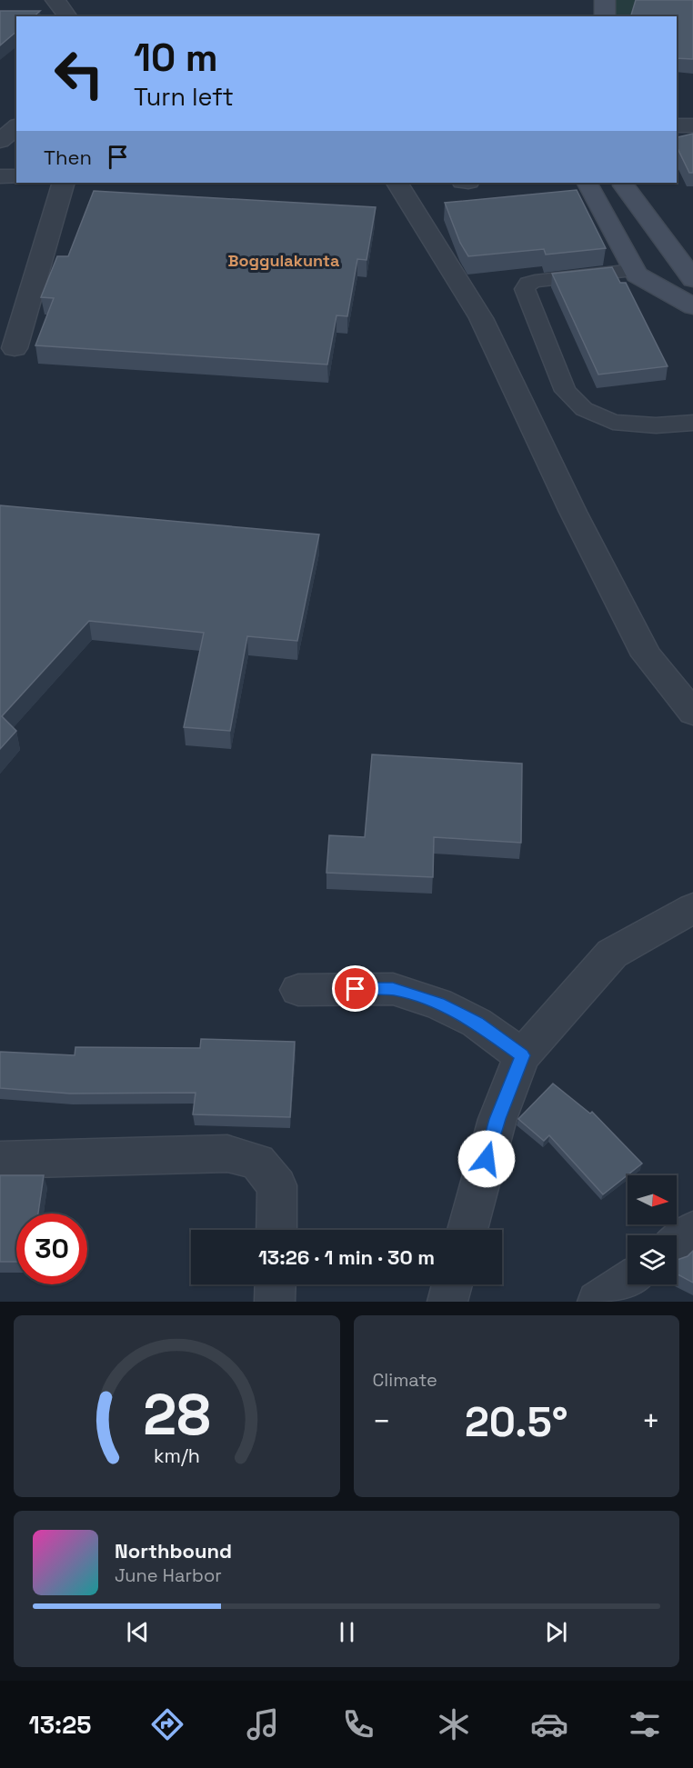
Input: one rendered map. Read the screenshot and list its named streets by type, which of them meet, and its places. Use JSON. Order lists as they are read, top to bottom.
{
  "districts": ["Boggulakunta"],
  "north": "right",
  "page": {
    "turn": ["10 m", "Turn left"],
    "then": "Then",
    "limit": "30",
    "trip": "13:26 · 1 min · 30 m",
    "tile": "Climate",
    "heat": ["−", "20.5°", "+"],
    "song": ["Northbound", "June Harbor"],
    "tabs": "13:25",
    "gauge": ["28", "km/h"]
  }
}
